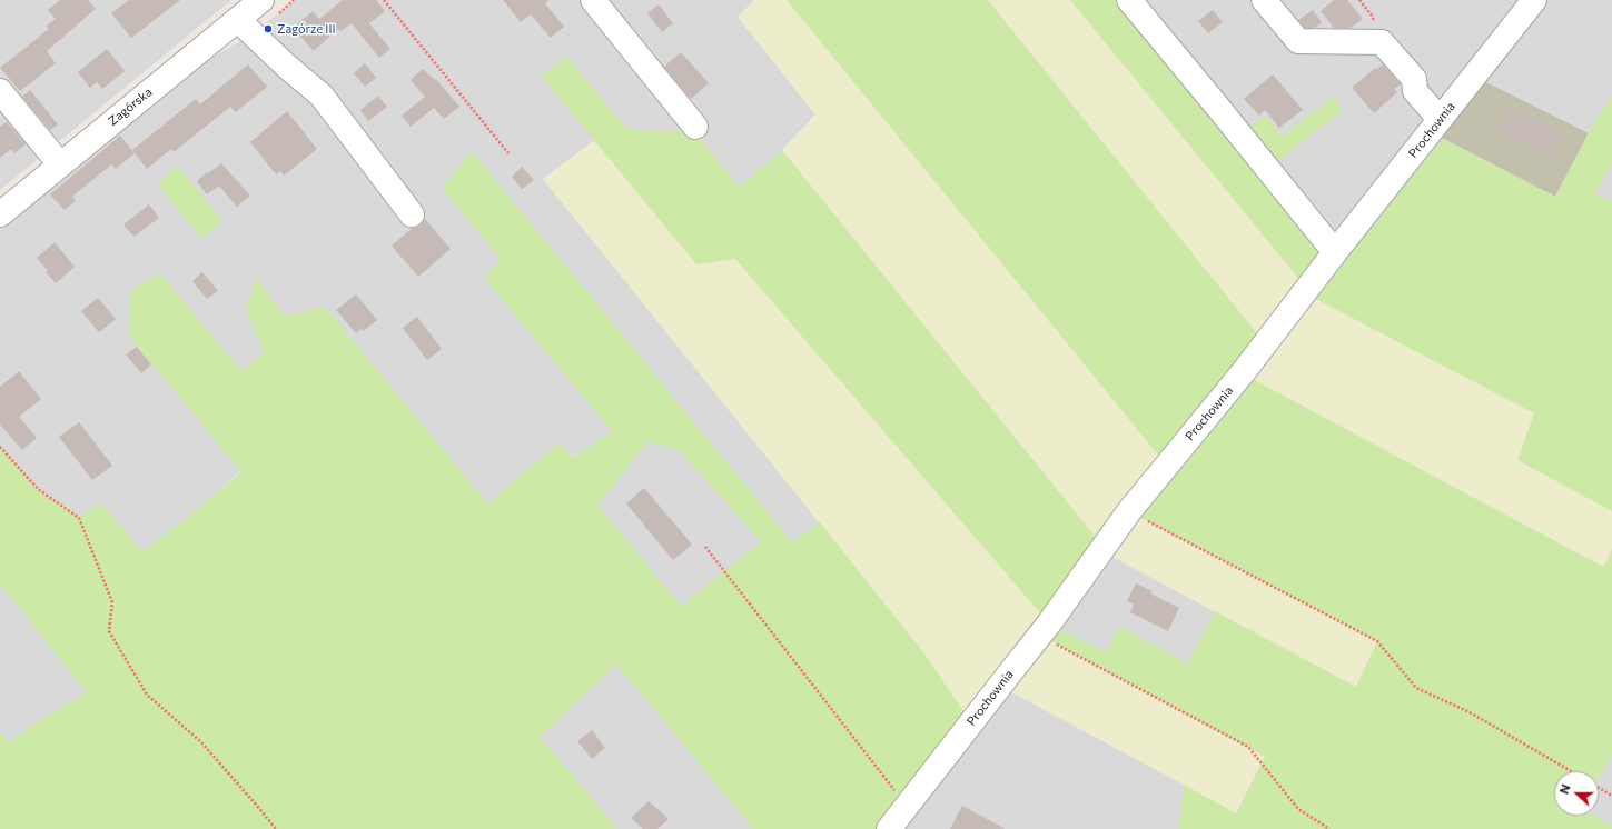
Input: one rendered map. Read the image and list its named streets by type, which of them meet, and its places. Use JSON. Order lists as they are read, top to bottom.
{
  "streets": {
    "street": ["Zagórska", "Prochownia"]
  },
  "places": ["Zagórze III"],
  "north": "left"
}
